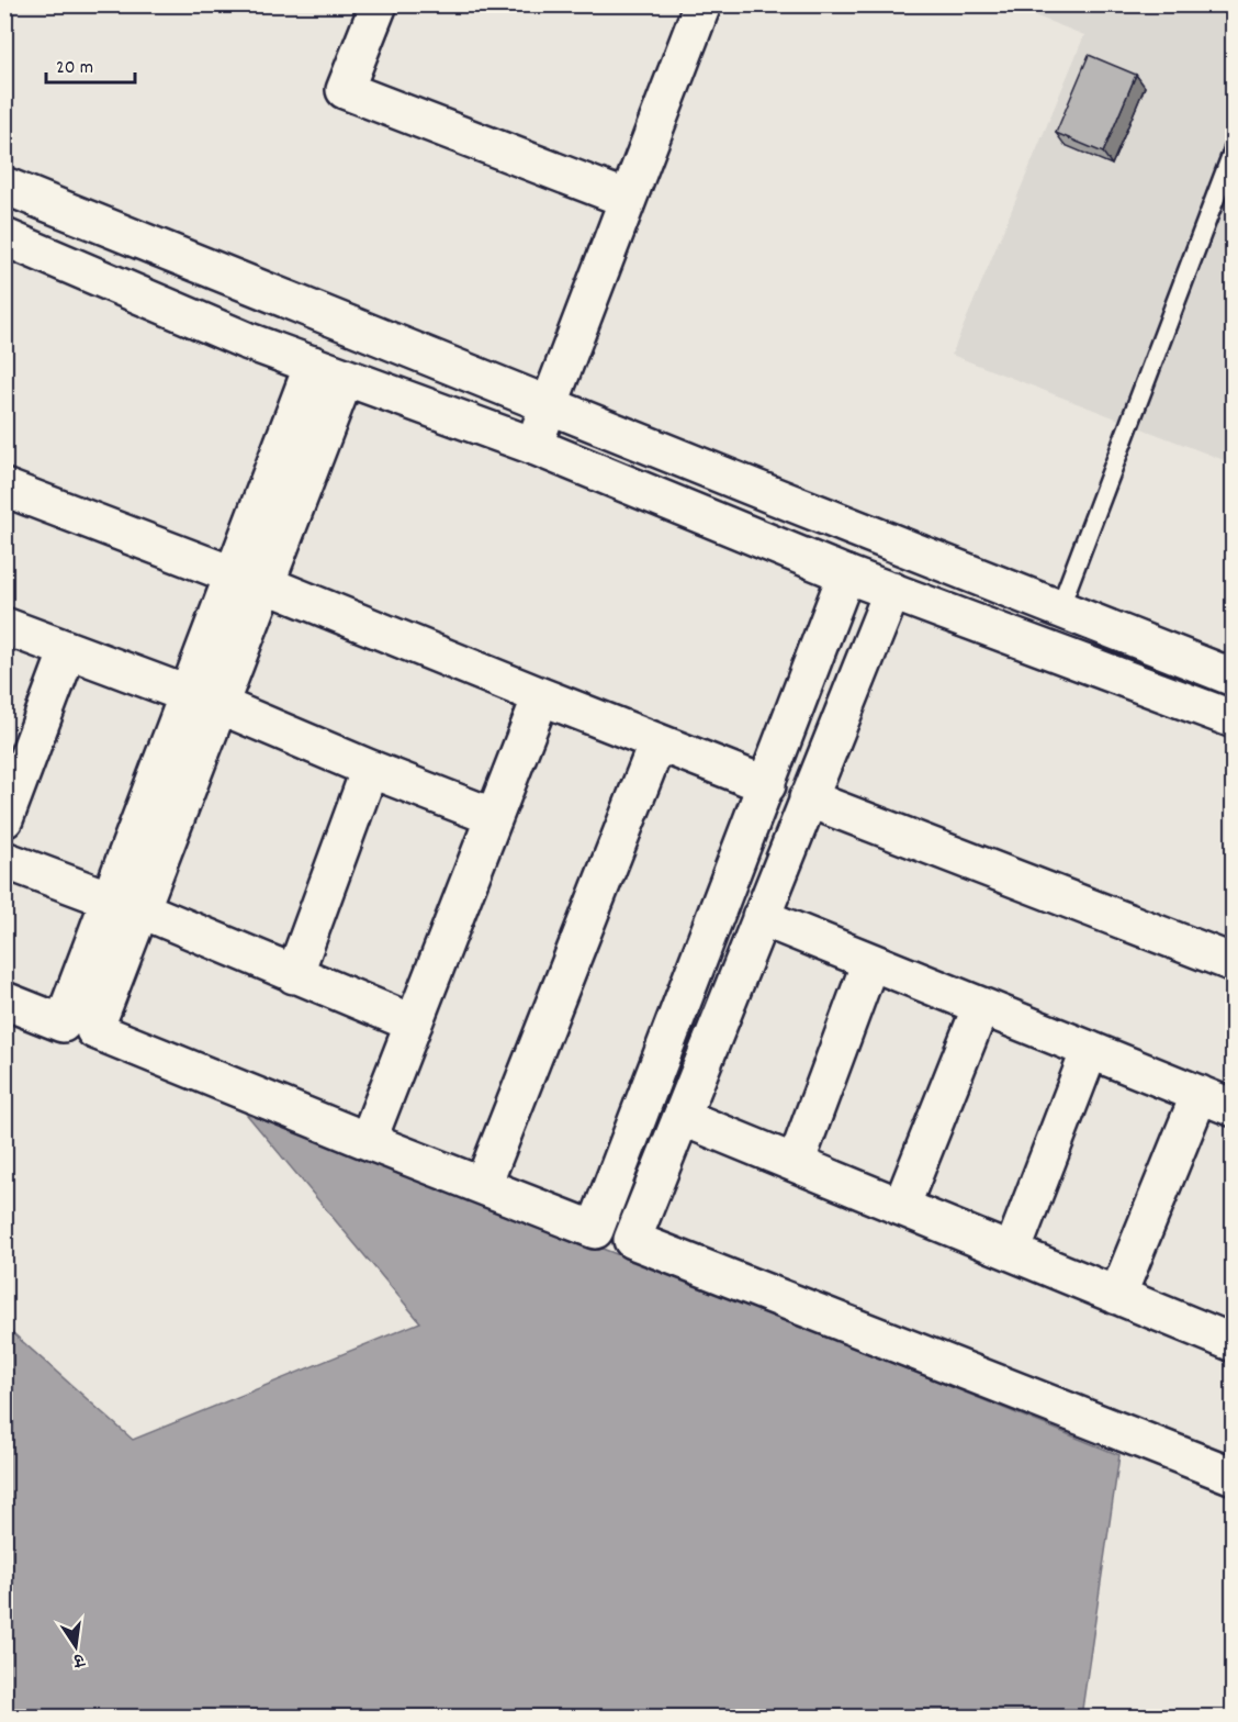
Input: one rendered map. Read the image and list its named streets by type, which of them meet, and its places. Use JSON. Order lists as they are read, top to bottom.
{
  "scale_bar": "20 m",
  "north": "bottom"
}
